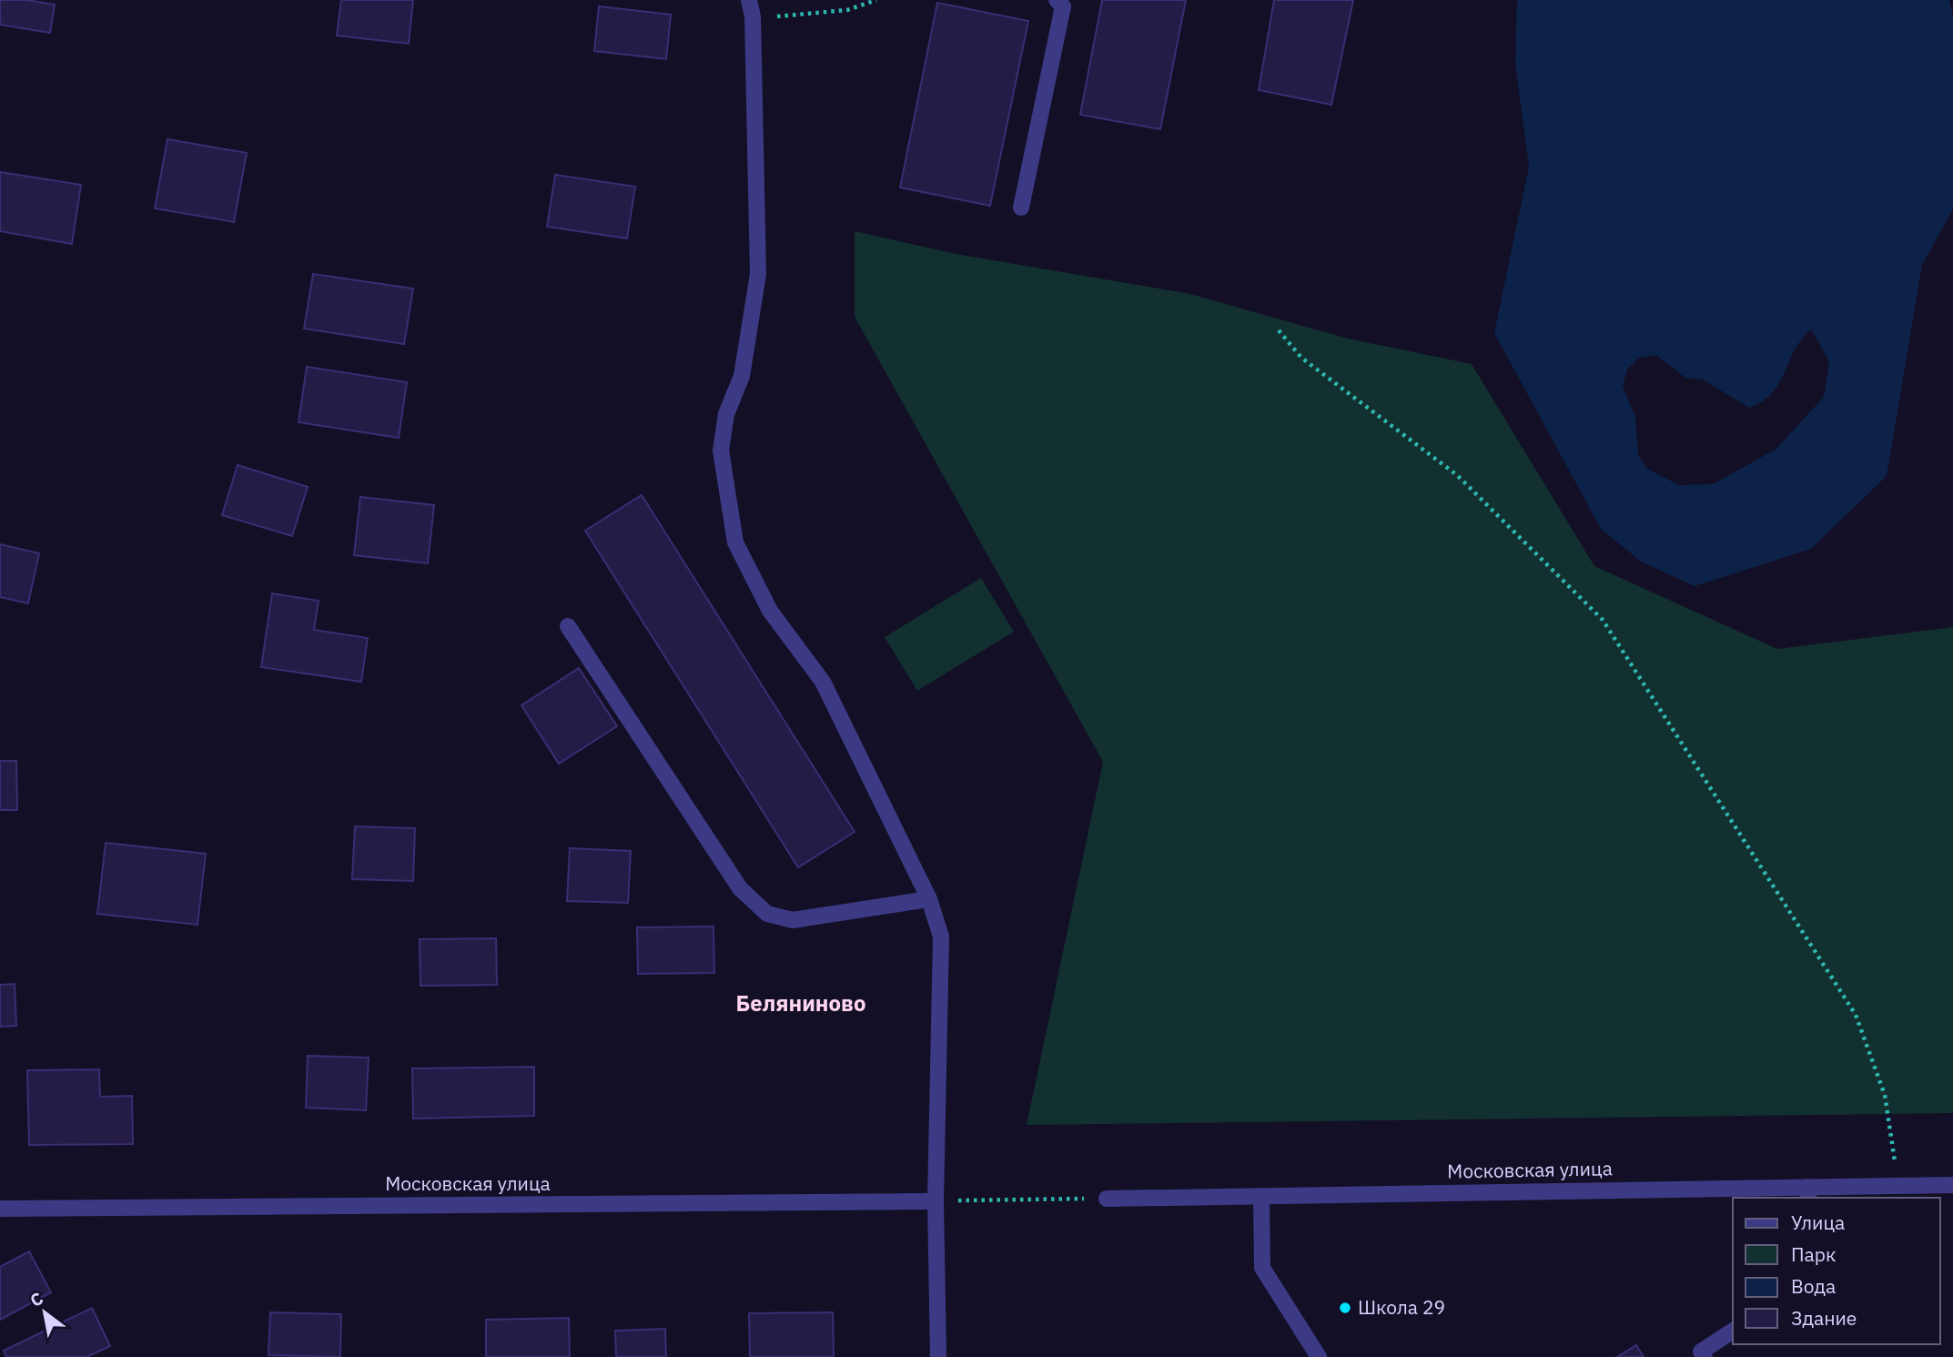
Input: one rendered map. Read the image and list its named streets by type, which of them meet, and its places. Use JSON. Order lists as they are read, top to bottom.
{
  "streets": {
    "street": ["Московская улица"]
  },
  "districts": ["Беляниново"],
  "places": ["Школа 29"],
  "legend": [
    "Улица",
    "Парк",
    "Вода",
    "Здание"
  ],
  "north": "top left"
}
